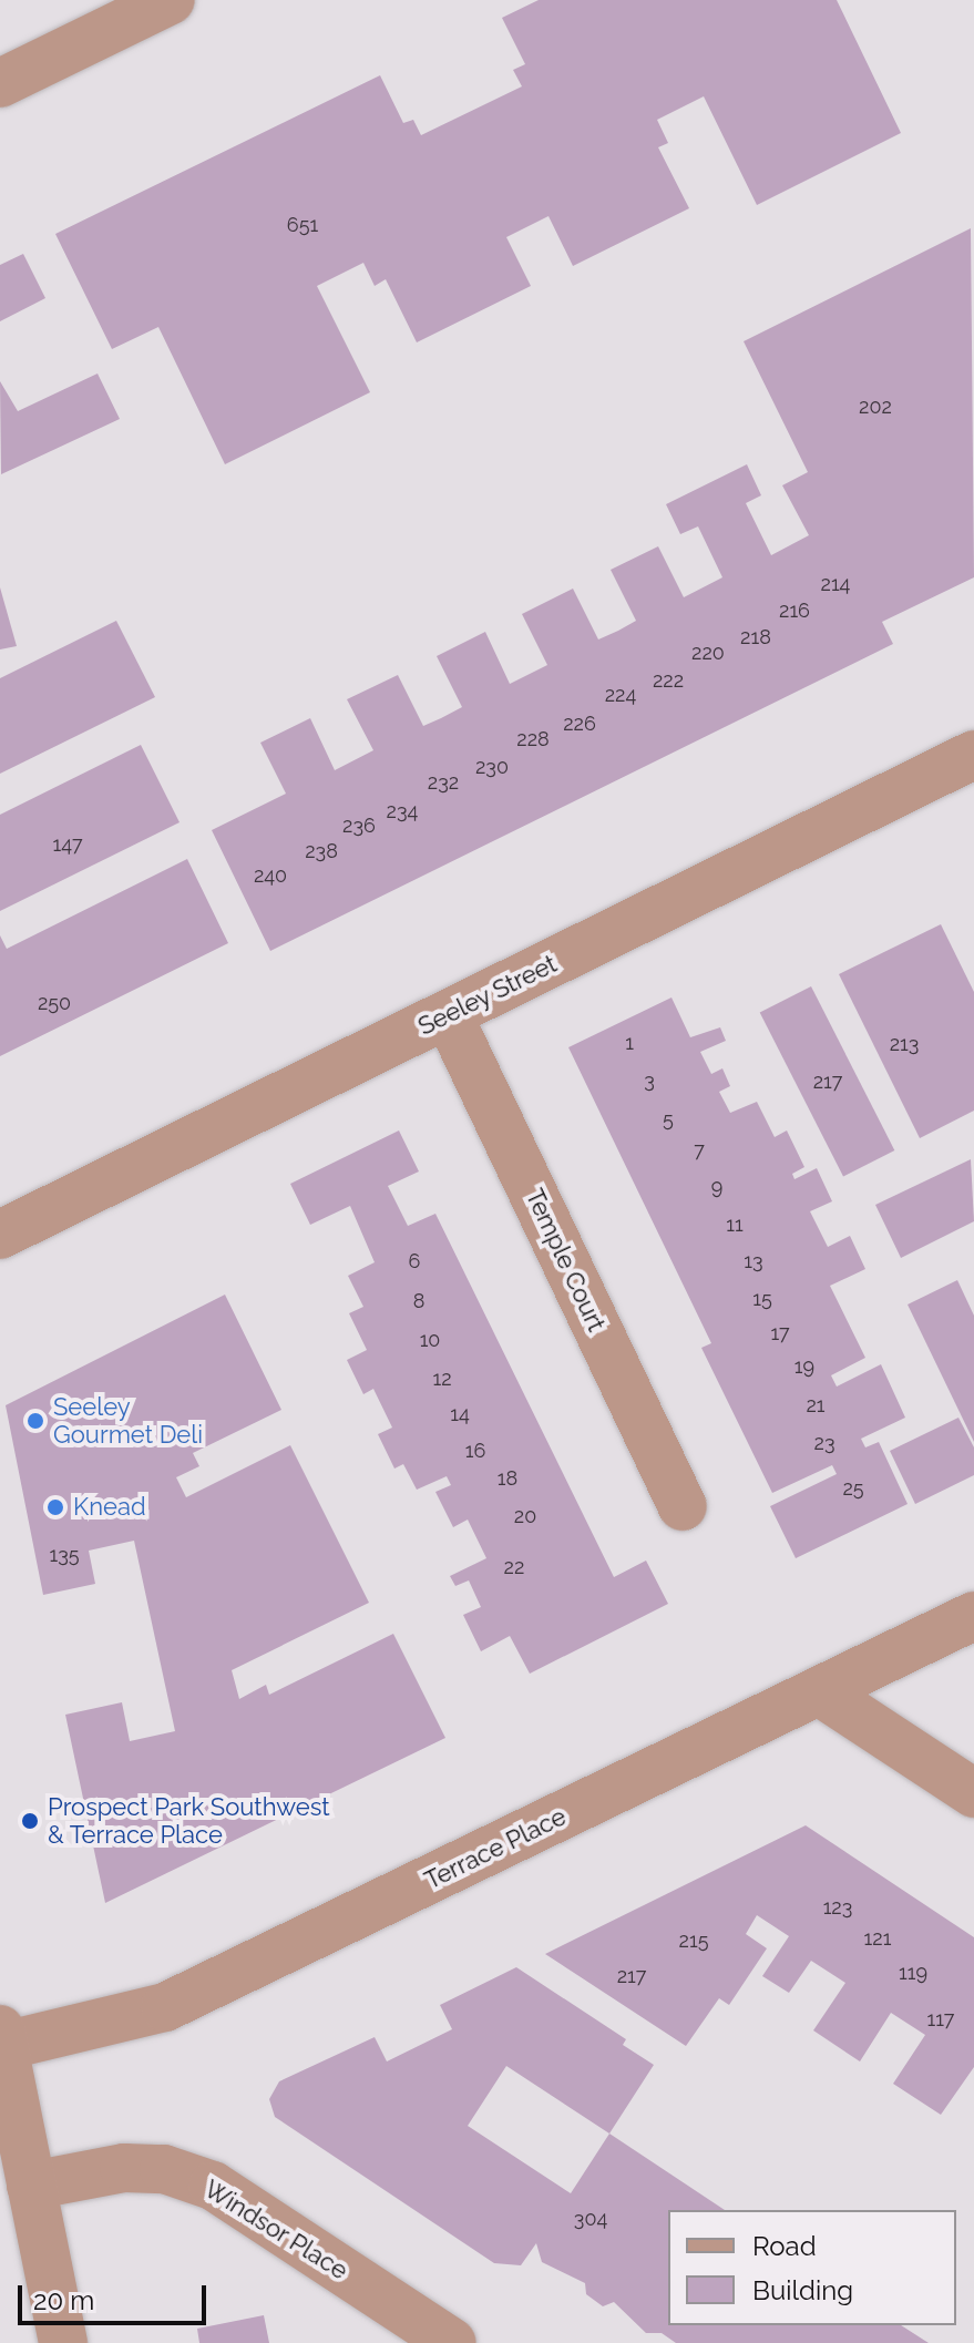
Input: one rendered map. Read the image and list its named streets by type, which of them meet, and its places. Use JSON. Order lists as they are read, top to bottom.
{
  "streets": {
    "street": [
      "Seeley Street",
      "Temple Court",
      "Terrace Place",
      "Windsor Place"
    ]
  },
  "crossings": [
    ["Seeley Street", "Temple Court"]
  ],
  "places": ["Seeley Gourmet Deli", "Knead", "Prospect Park Southwest & Terrace Place"],
  "house_numbers": [
    "651",
    "202",
    "214",
    "216",
    "218",
    "220",
    "222",
    "224",
    "226",
    "228",
    "230",
    "232",
    "234",
    "236",
    "147",
    "238",
    "240",
    "250",
    "1",
    "213",
    "3",
    "217",
    "5",
    "7",
    "9",
    "11",
    "6",
    "13",
    "15",
    "8",
    "17",
    "10",
    "19",
    "12",
    "21",
    "14",
    "23",
    "16",
    "18",
    "25",
    "20",
    "135",
    "22",
    "123",
    "121",
    "215",
    "119",
    "217",
    "117",
    "304"
  ],
  "legend": ["Road", "Building"],
  "scale_bar": "20 m"
}
